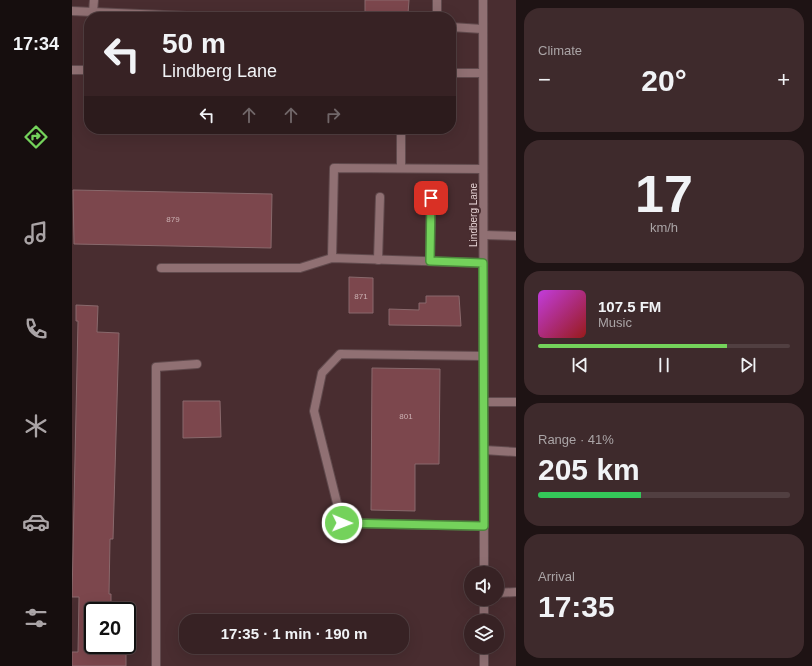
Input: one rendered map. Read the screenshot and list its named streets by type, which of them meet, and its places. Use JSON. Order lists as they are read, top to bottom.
{
  "streets": {
    "street": ["Lindberg Lane"]
  },
  "house_numbers": ["879", "871", "801"],
  "page": {
    "tabs": "17:34",
    "tile": [
      "Climate",
      ["17", "km/h"],
      ["Range · 41%", "205 km"],
      ["Arrival", "17:35"]
    ],
    "turn": ["50 m", "Lindberg Lane"],
    "heat": ["−", "20°", "+"],
    "song": ["107.5 FM", "Music"],
    "limit": "20",
    "trip": "17:35 · 1 min · 190 m"
  }
}
